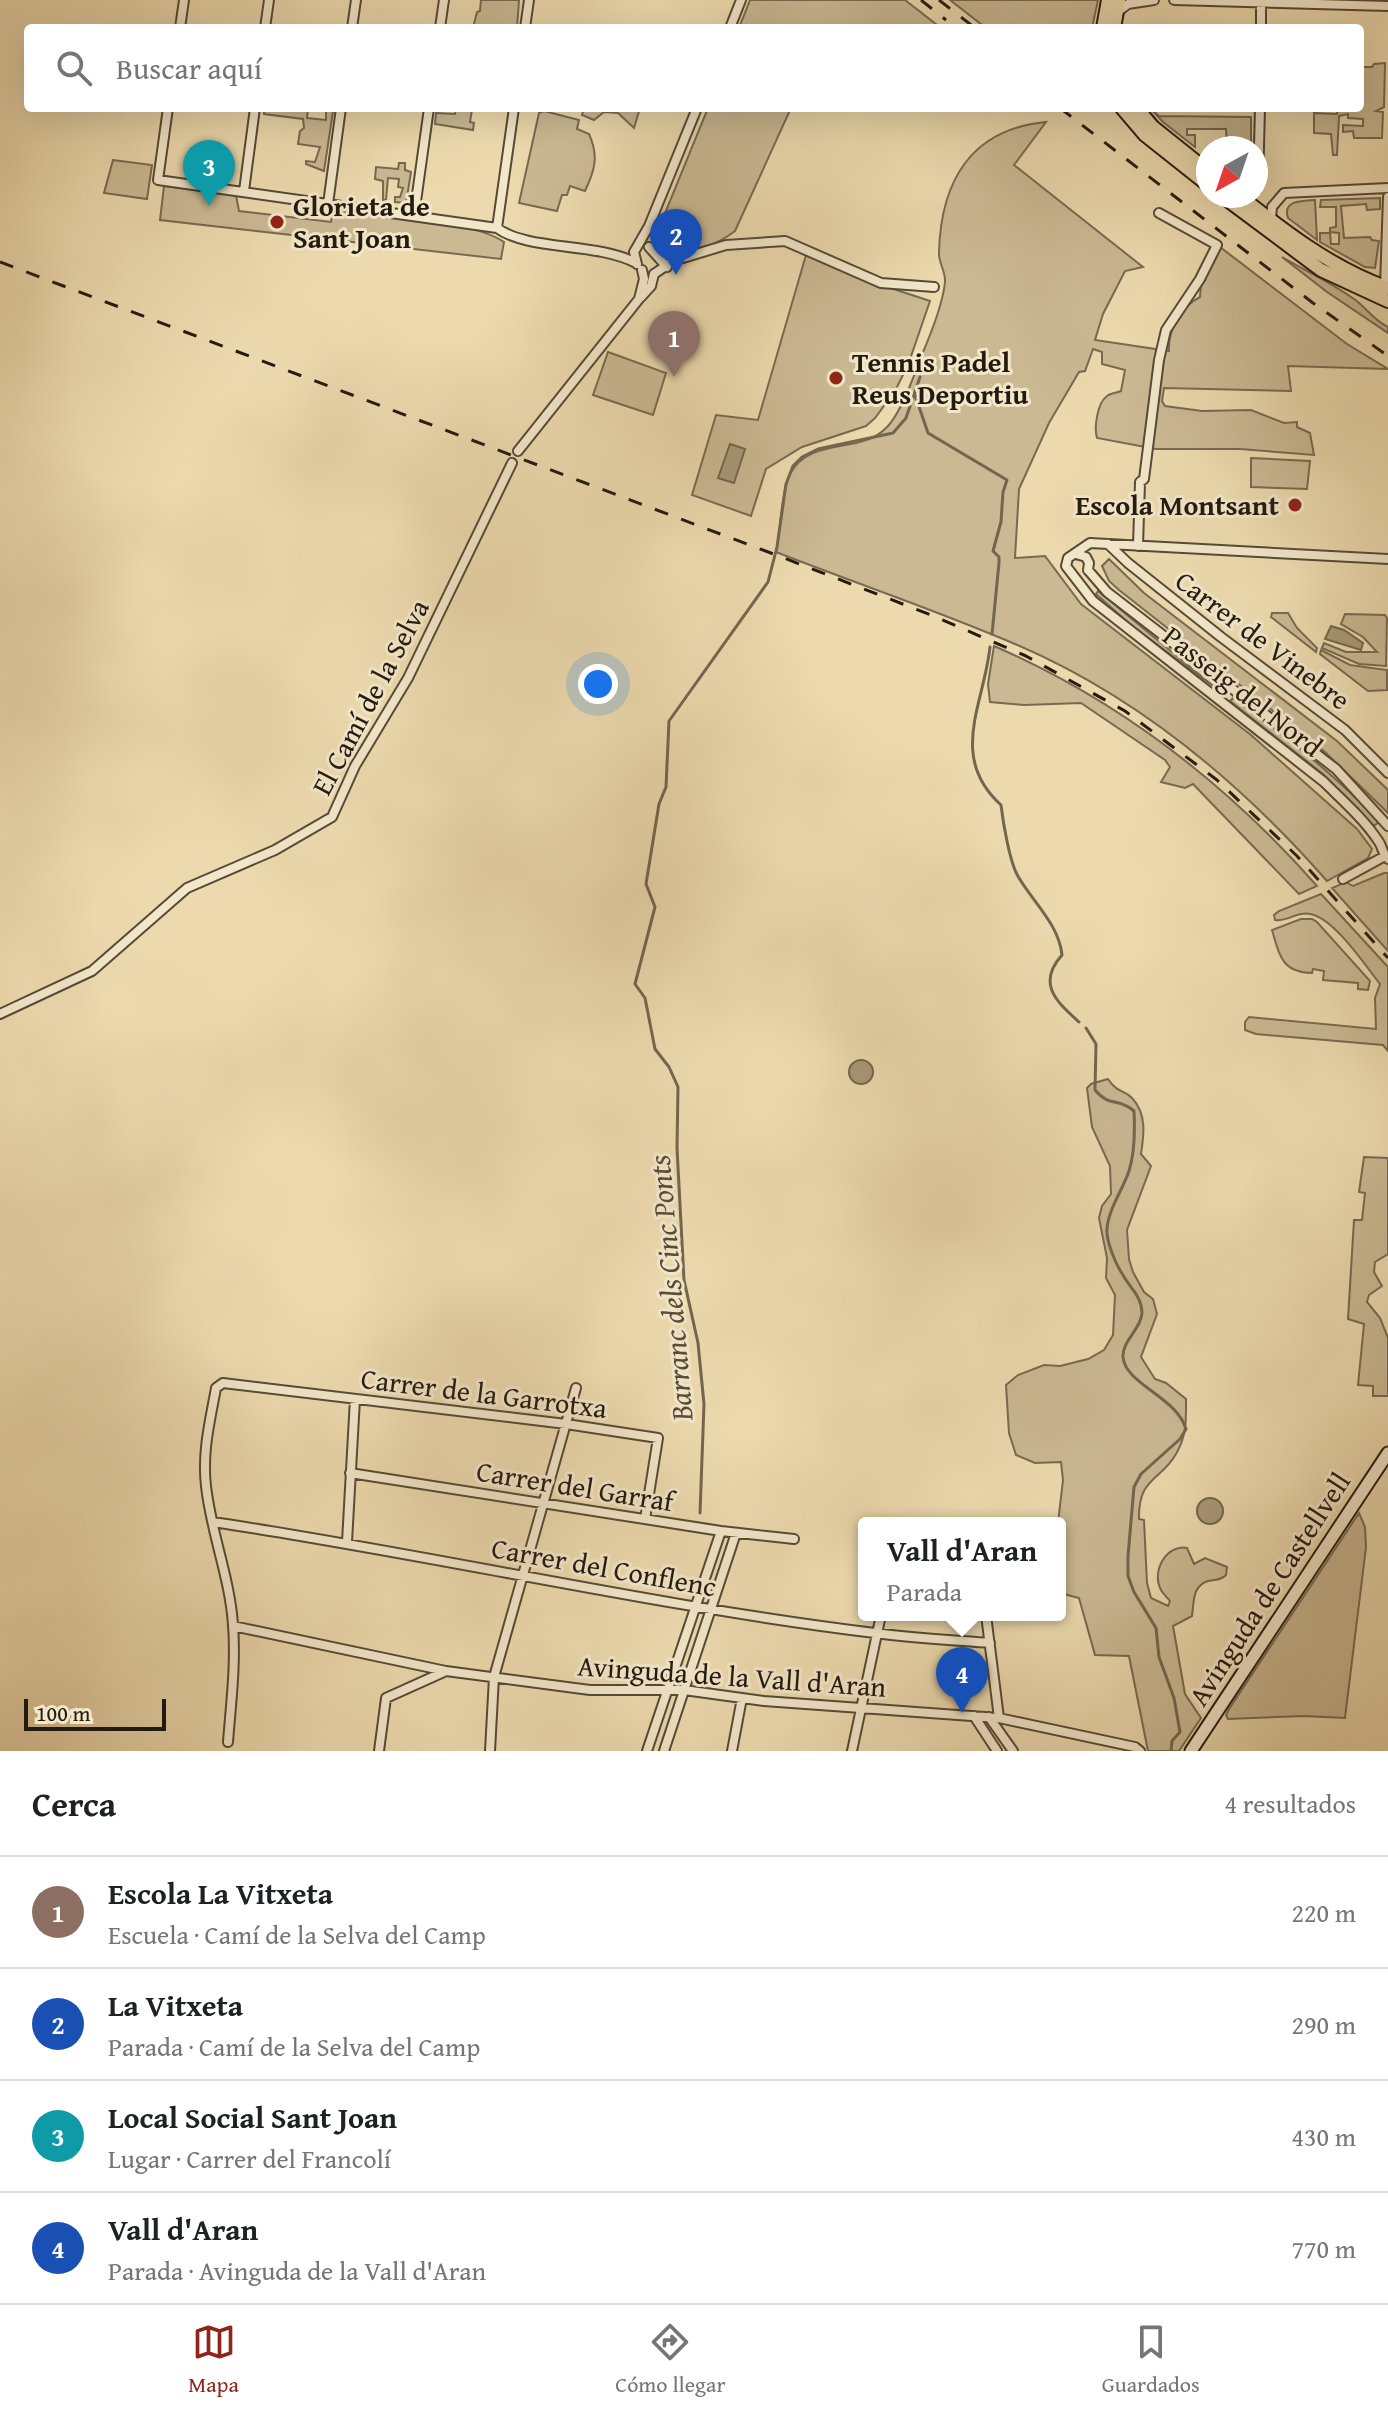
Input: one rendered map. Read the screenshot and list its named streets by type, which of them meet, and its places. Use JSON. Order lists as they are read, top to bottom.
{
  "streets": {
    "street": [
      "Carrer de Vinebre",
      "Passeig del Nord",
      "El Camí de la Selva",
      "Carrer de la Garrotxa",
      "Carrer del Garraf",
      "Carrer del Conflenc",
      "Avinguda de Castellvell",
      "Avinguda de la Vall d'Aran"
    ]
  },
  "crossings": [
    ["Carrer de la Garrotxa", "Carrer del Garraf"],
    ["Carrer de la Garrotxa", "Carrer del Conflenc"]
  ],
  "water": ["Barranc dels Cinc Ponts"],
  "places": ["Glorieta de Sant Joan", "Tennis Padel Reus Deportiu", "Escola Montsant"],
  "scale_bar": "100 m",
  "north": "bottom left",
  "page": {
    "search": "Buscar aquí",
    "pins": [
      "3",
      "2",
      "1",
      "4"
    ],
    "popup": ["Vall d'Aran", "Parada"],
    "scale": "100 m",
    "heading": ["Cerca", "4 resultados"],
    "list": [
      {
        "mark": "1",
        "name": "Escola La Vitxeta",
        "note": "Escuela · Camí de la Selva del Camp",
        "value": "220 m"
      },
      {
        "mark": "2",
        "name": "La Vitxeta",
        "note": "Parada · Camí de la Selva del Camp",
        "value": "290 m"
      },
      {
        "mark": "3",
        "name": "Local Social Sant Joan",
        "note": "Lugar · Carrer del Francolí",
        "value": "430 m"
      },
      {
        "mark": "4",
        "name": "Vall d'Aran",
        "note": "Parada · Avinguda de la Vall d'Aran",
        "value": "770 m"
      }
    ],
    "nav": ["Mapa", "Cómo llegar", "Guardados"]
  }
}
